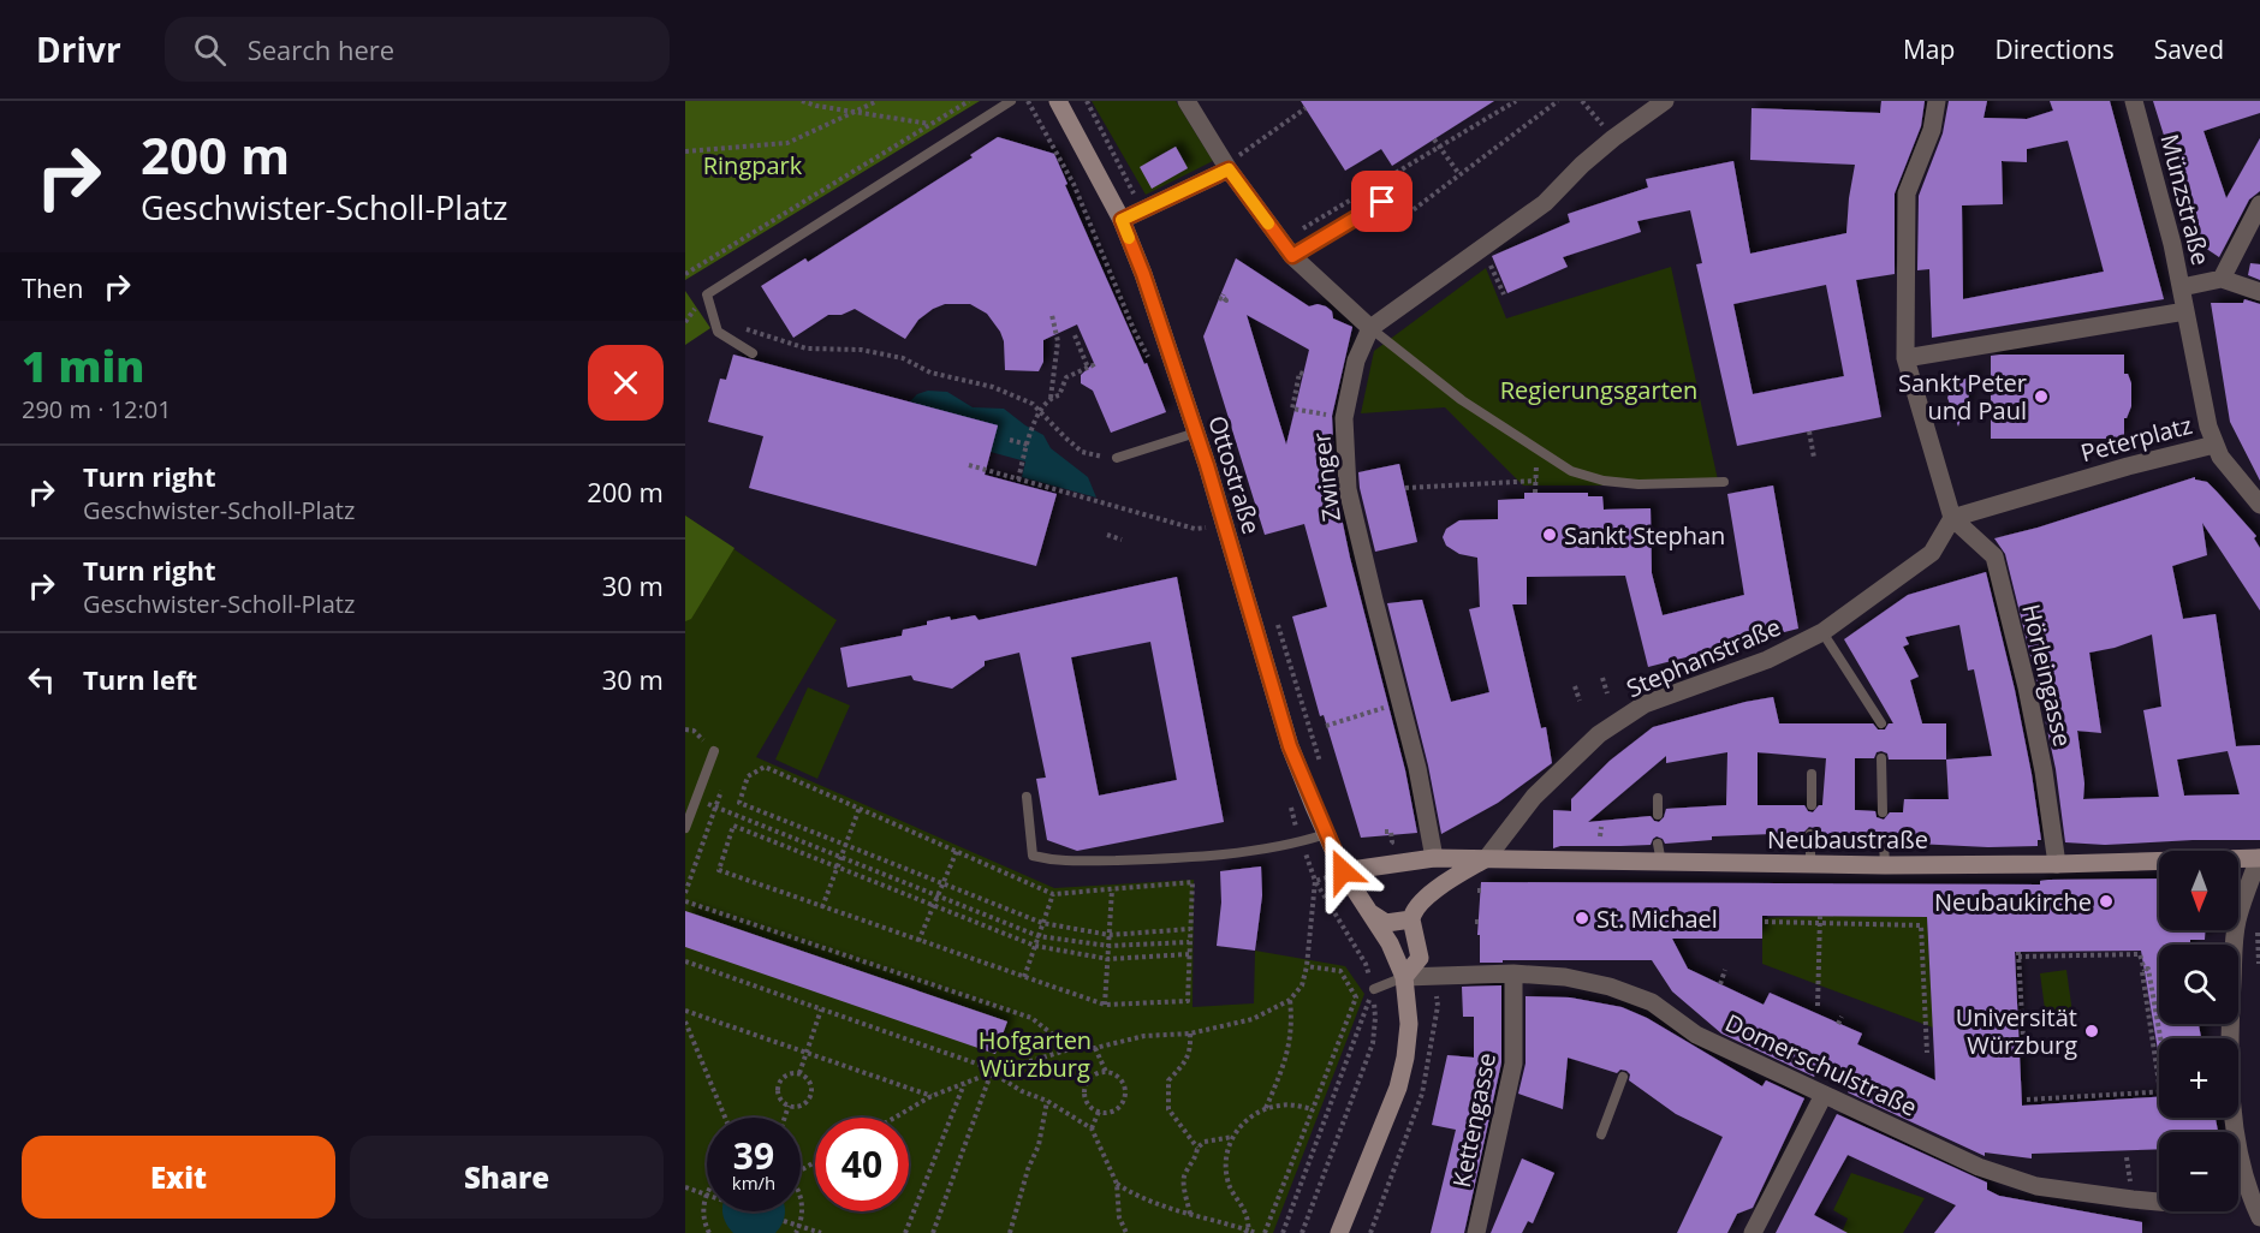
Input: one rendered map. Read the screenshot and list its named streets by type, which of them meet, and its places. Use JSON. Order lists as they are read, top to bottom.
{
  "streets": {
    "street": [
      "Münzstraße",
      "Peterplatz",
      "Ottostraße",
      "Zwinger",
      "Stephanstraße",
      "Hörleingasse",
      "Neubaustraße",
      "Domerschulstraße",
      "Kettengasse"
    ]
  },
  "crossings": [
    ["Münzstraße", "Peterplatz"],
    ["Peterplatz", "Stephanstraße"],
    ["Peterplatz", "Hörleingasse"],
    ["Ottostraße", "Neubaustraße"],
    ["Ottostraße", "Domerschulstraße"],
    ["Zwinger", "Neubaustraße"],
    ["Stephanstraße", "Hörleingasse"],
    ["Stephanstraße", "Neubaustraße"],
    ["Hörleingasse", "Neubaustraße"],
    ["Domerschulstraße", "Kettengasse"]
  ],
  "parks": ["Ringpark", "Regierungsgarten", "Hofgarten Würzburg"],
  "places": [
    "Sankt Peter und Paul",
    "Sankt Stephan",
    "Neubaukirche",
    "St. Michael",
    "Universität Würzburg"
  ],
  "north": "bottom",
  "page": {
    "header": "Drivr",
    "search": "Search here",
    "nav": ["Map", "Directions", "Saved"],
    "turn": ["200 m", "Geschwister-Scholl-Platz"],
    "then": "Then",
    "heading": ["1 min", "290 m · 12:01"],
    "list": [
      {
        "name": "Turn right",
        "note": "Geschwister-Scholl-Platz",
        "value": "200 m"
      },
      {
        "name": "Turn right",
        "note": "Geschwister-Scholl-Platz",
        "value": "30 m"
      },
      {
        "name": "Turn left",
        "value": "30 m"
      }
    ],
    "map_buttons": ["+", "−"],
    "speed": "39 km/h",
    "limit": "40",
    "buttons": ["Exit", "Share"]
  }
}
